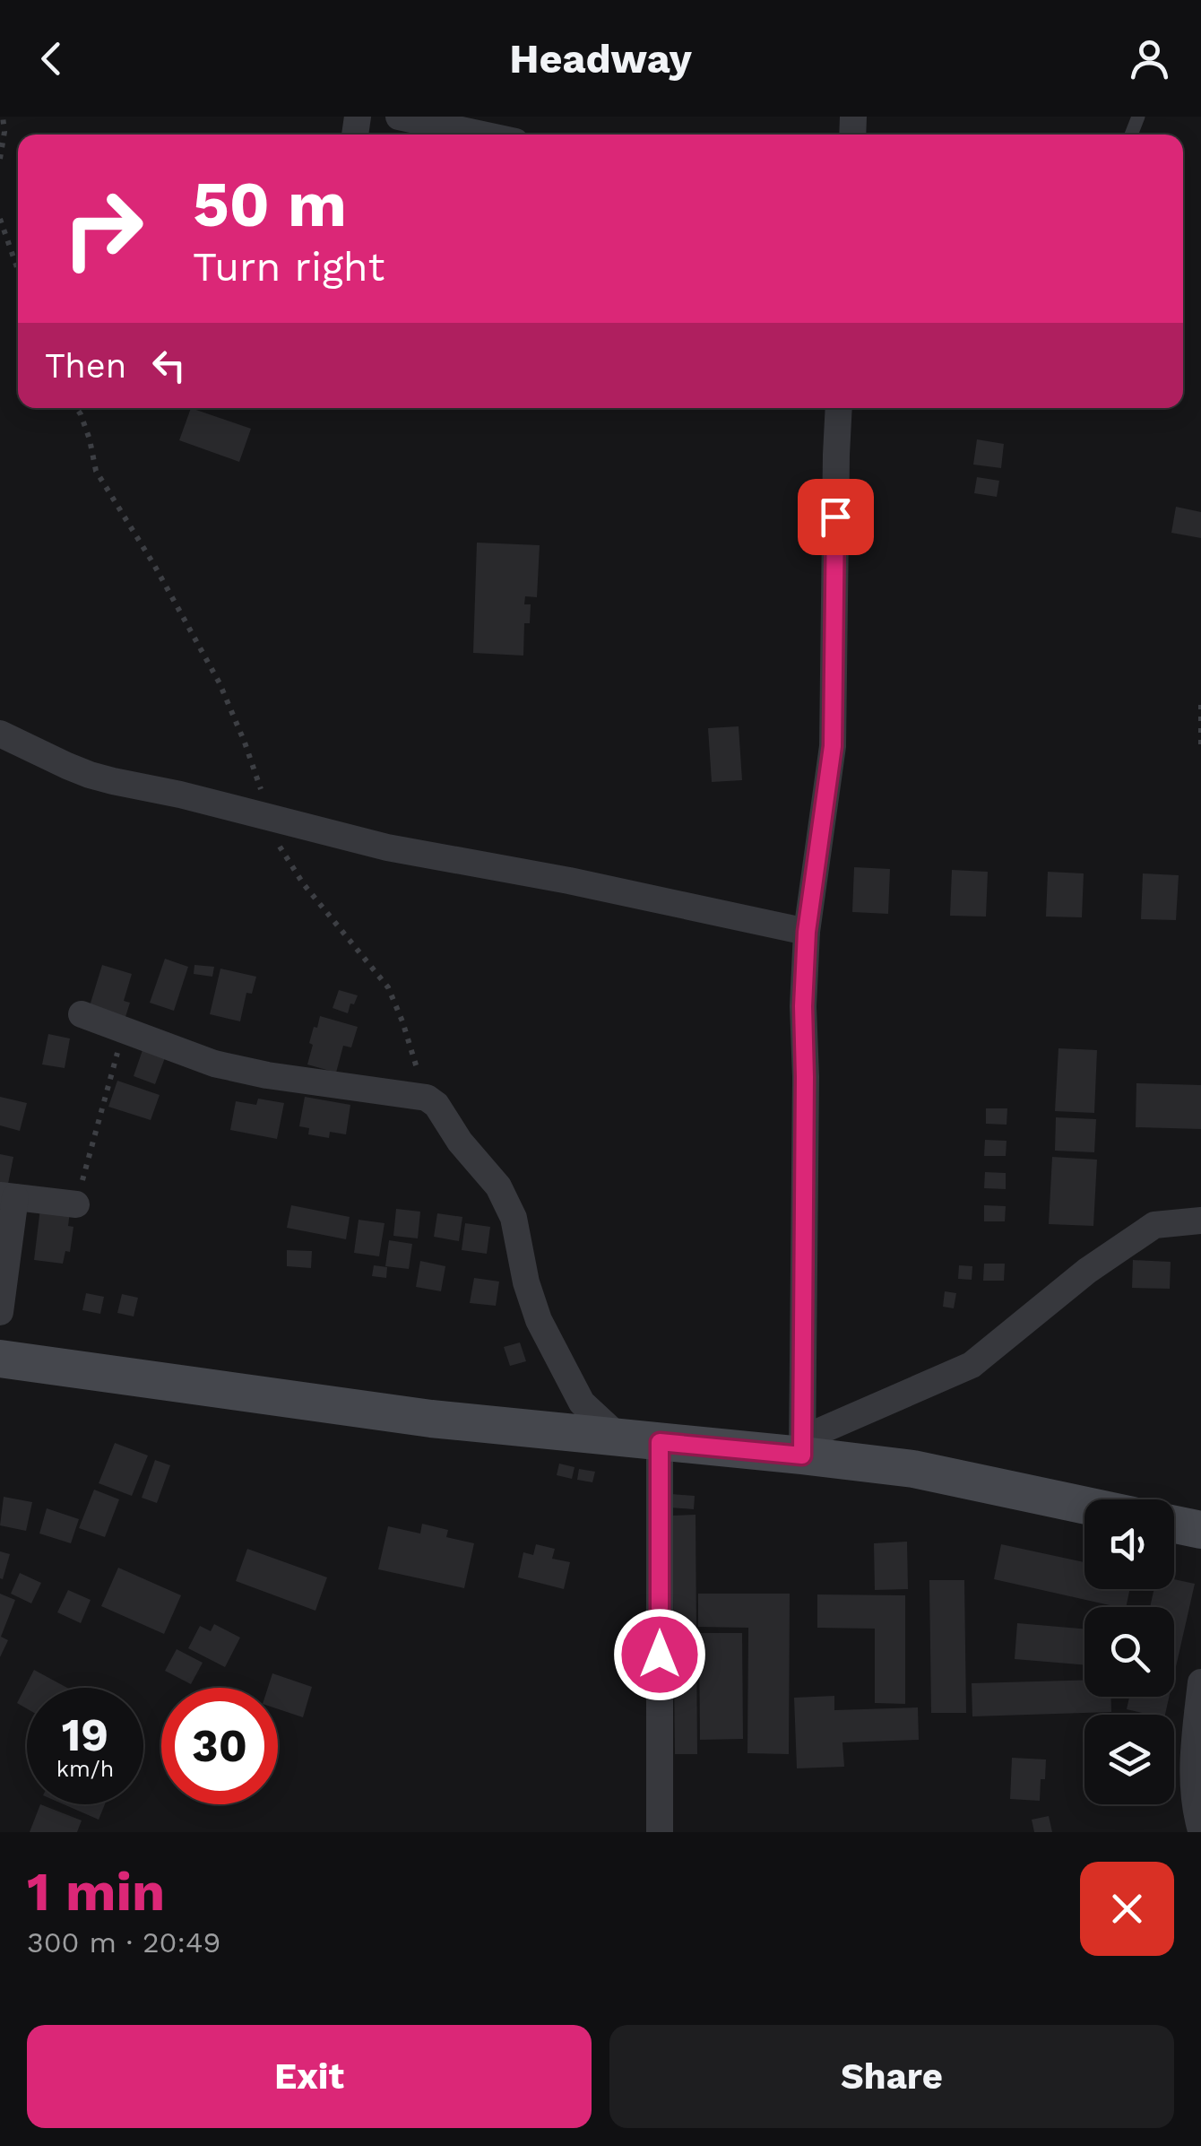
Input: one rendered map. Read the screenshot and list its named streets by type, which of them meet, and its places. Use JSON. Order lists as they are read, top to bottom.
{
  "page": {
    "header": "Headway",
    "turn": ["50 m", "Turn right"],
    "then": "Then",
    "speed": "19 km/h",
    "limit": "30",
    "heading": ["1 min", "300 m · 20:49"],
    "buttons": ["Exit", "Share"]
  }
}
